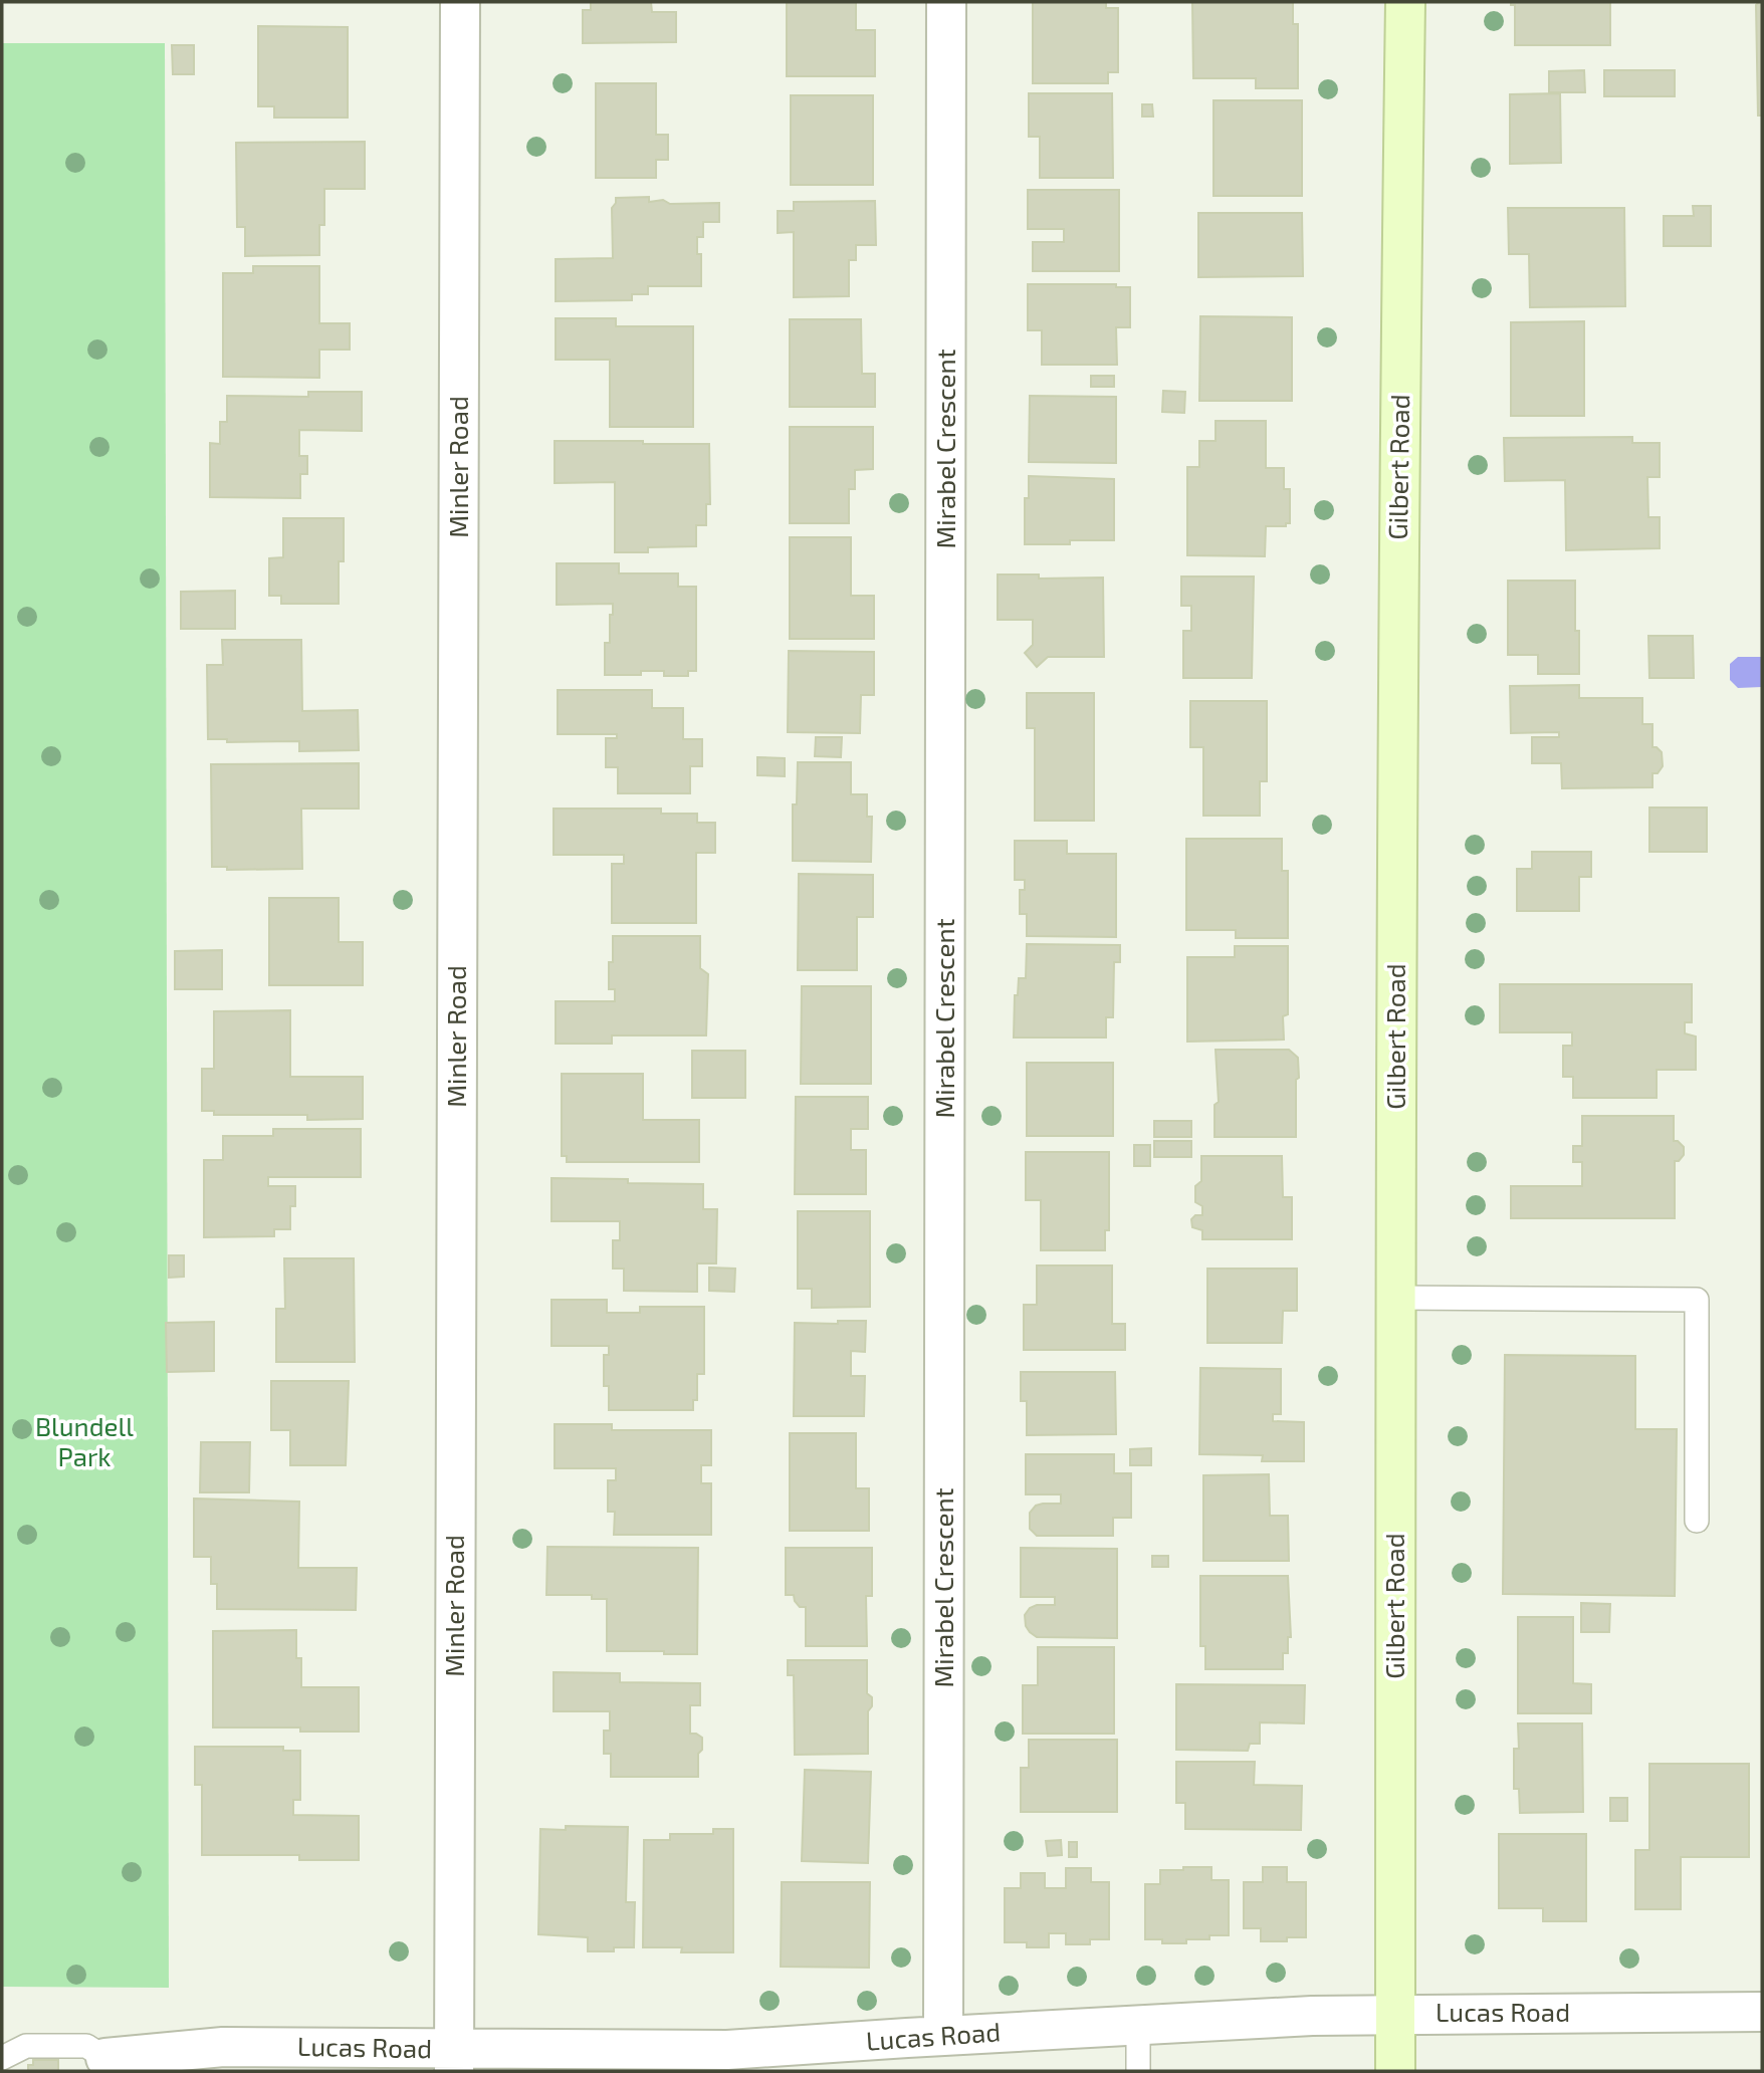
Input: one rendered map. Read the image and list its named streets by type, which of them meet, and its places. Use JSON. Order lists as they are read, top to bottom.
{
  "streets": {
    "main road": ["Gilbert Road"],
    "street": ["Mirabel Crescent", "Minler Road", "Lucas Road"]
  },
  "crossings": [
    ["Mirabel Crescent", "Lucas Road"],
    ["Minler Road", "Lucas Road"],
    ["Gilbert Road", "Lucas Road"]
  ],
  "parks": ["Blundell Park"]
}
